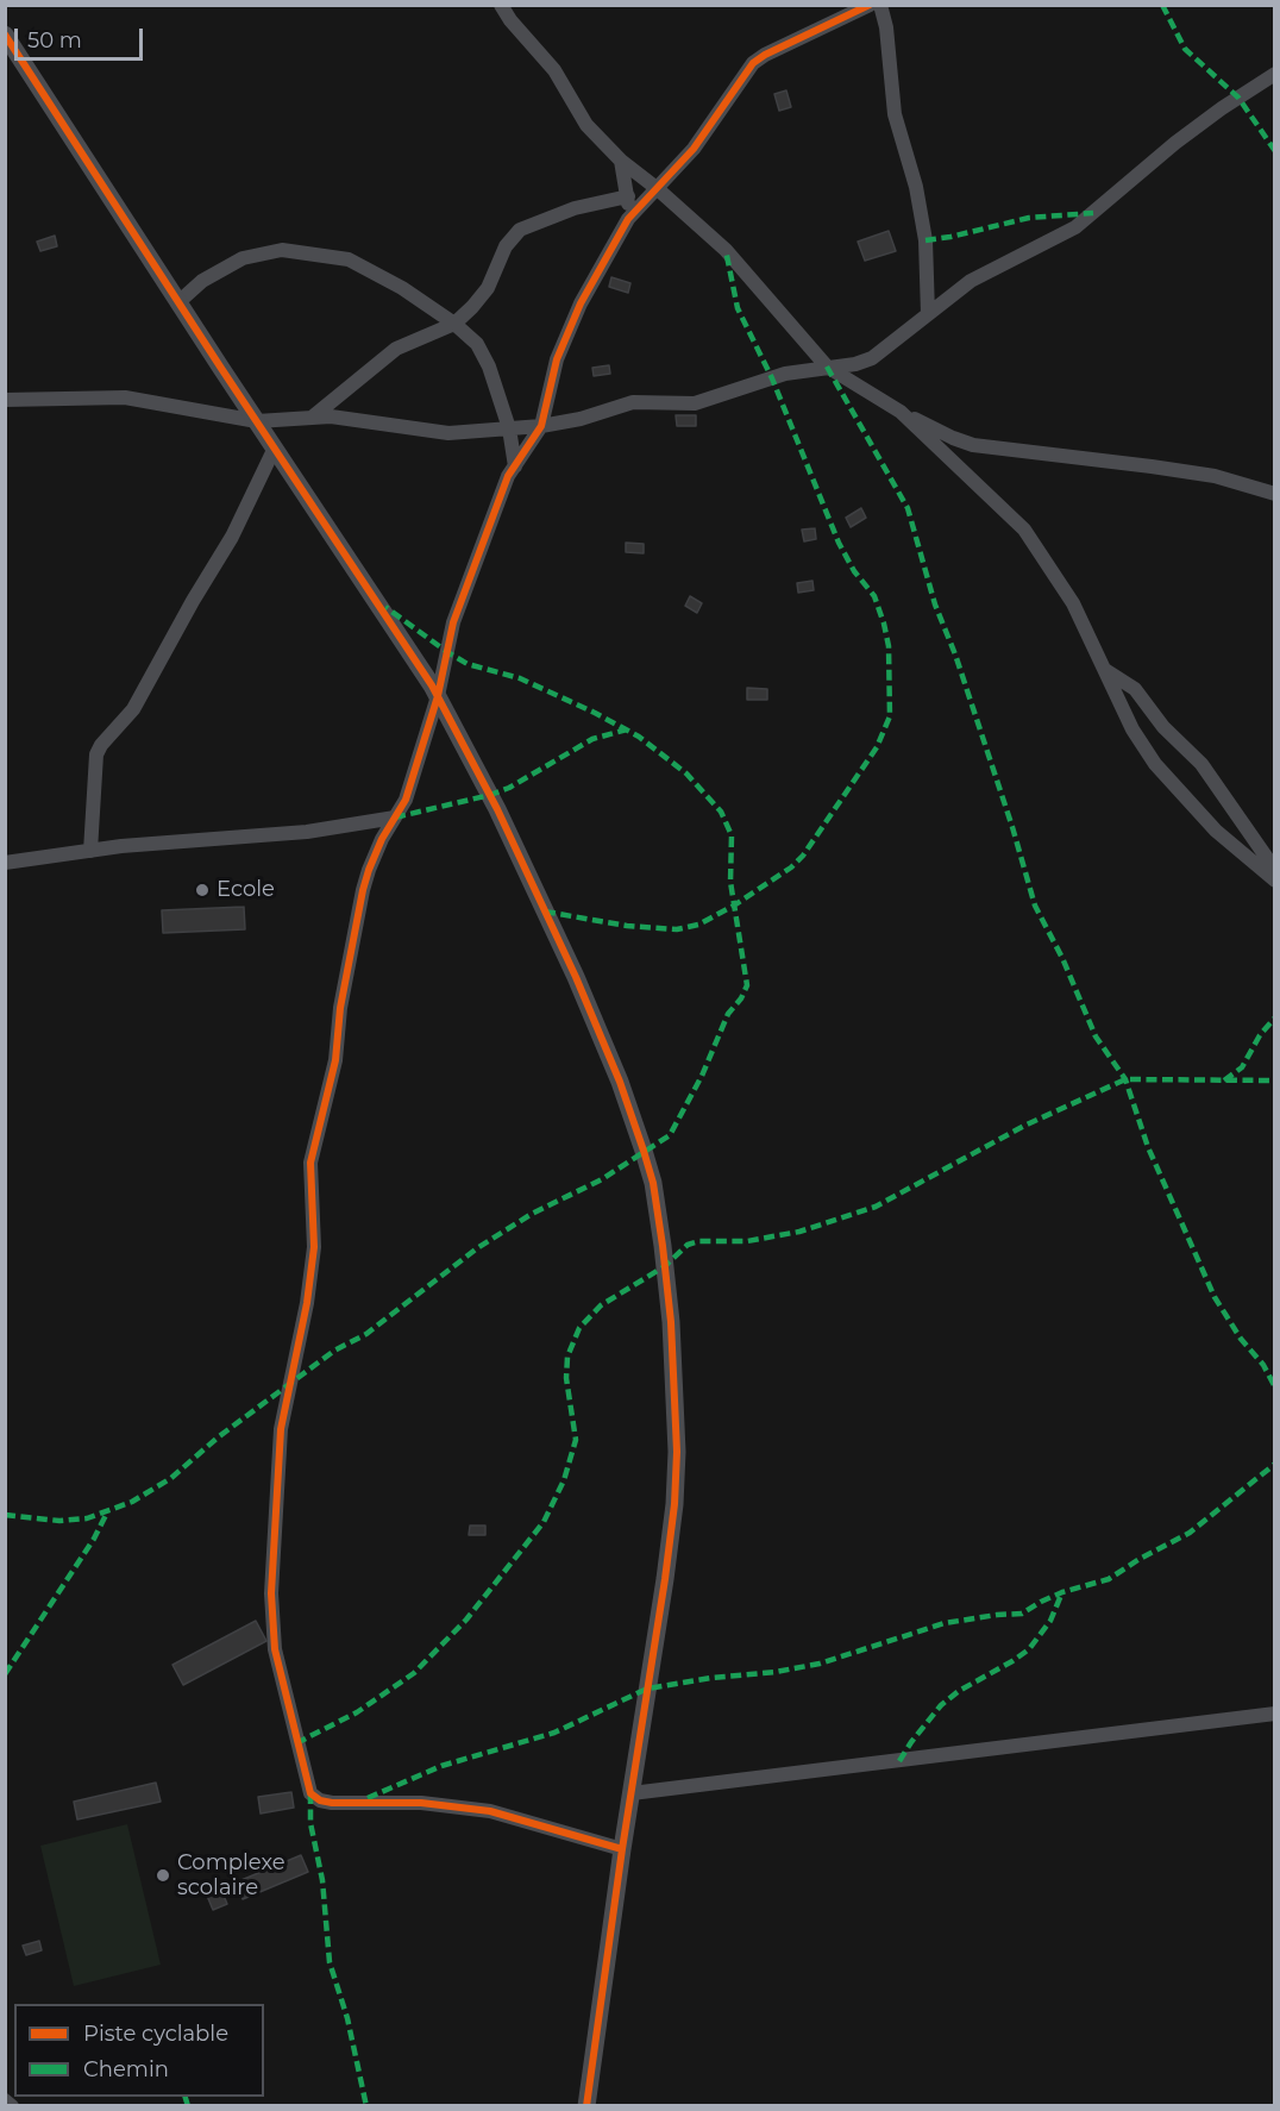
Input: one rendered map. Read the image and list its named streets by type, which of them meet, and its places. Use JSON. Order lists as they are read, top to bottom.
{
  "places": ["Ecole", "Complexe scolaire"],
  "legend": ["Piste cyclable", "Chemin"],
  "scale_bar": "50 m"
}
